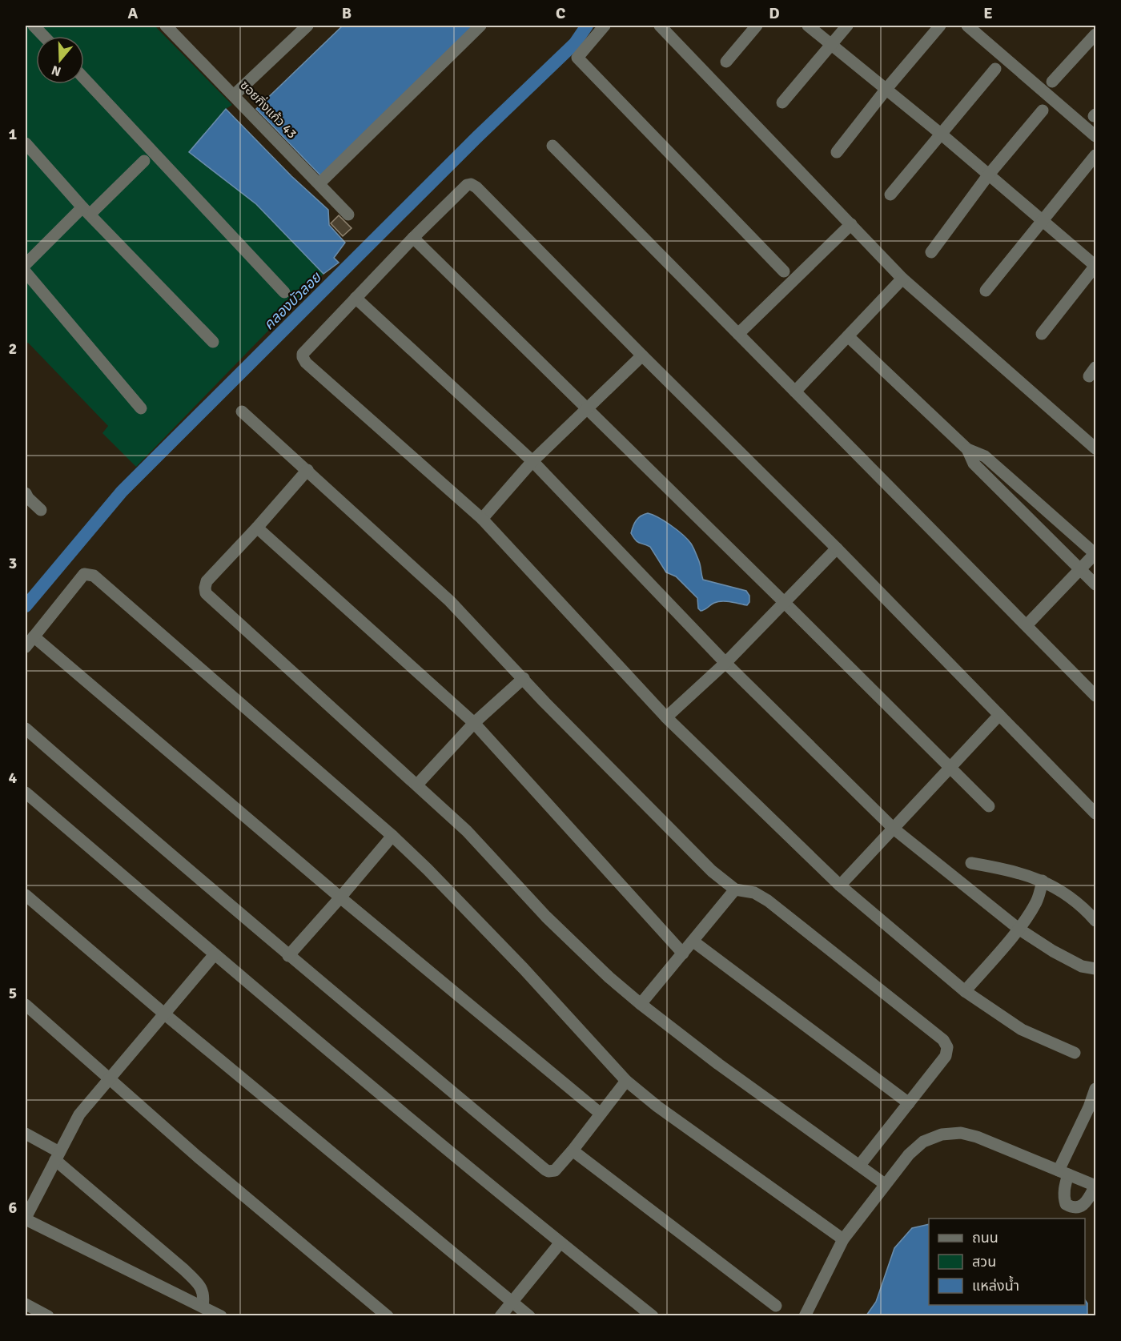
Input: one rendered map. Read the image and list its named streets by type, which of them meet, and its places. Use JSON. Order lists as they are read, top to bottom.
{
  "streets": {
    "street": ["ซอยกิ่งแก้ว 43"]
  },
  "water": ["คลองบัวลอย"],
  "legend": ["ถนน", "สวน", "แหล่งน้ำ"],
  "north": "bottom",
  "grid": {
    "columns": [
      "A",
      "B",
      "C",
      "D",
      "E"
    ],
    "rows": [
      "1",
      "2",
      "3",
      "4",
      "5",
      "6"
    ]
  }
}
